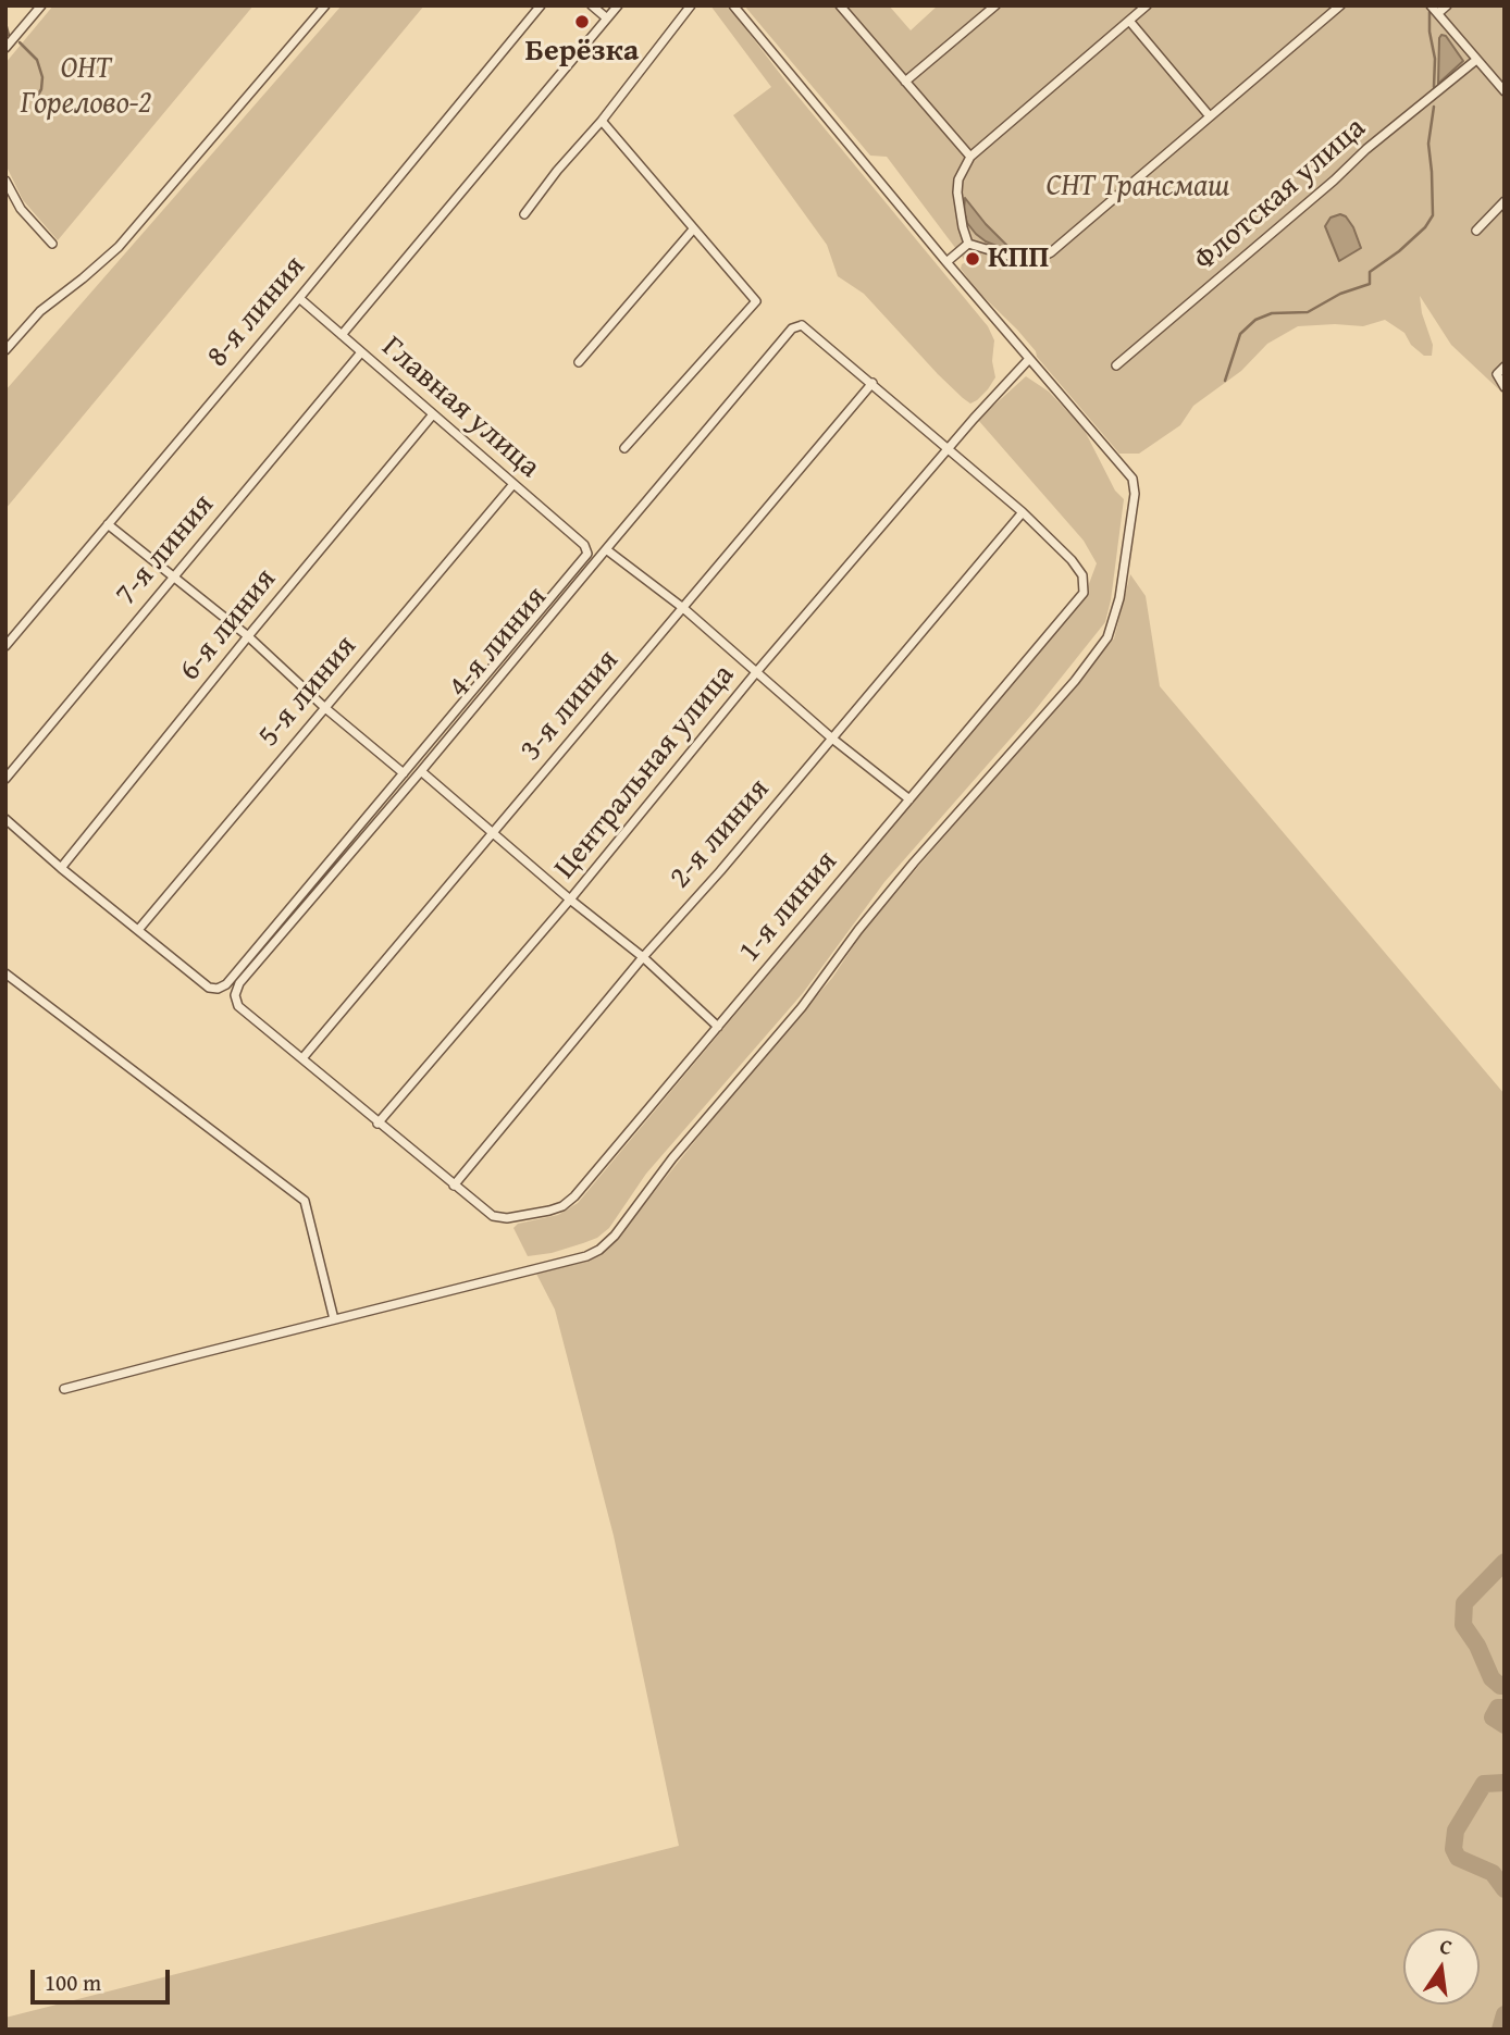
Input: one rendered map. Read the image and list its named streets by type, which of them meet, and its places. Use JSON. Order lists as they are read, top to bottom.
{
  "streets": {
    "street": [
      "Флотская улица",
      "8-я линия",
      "Главная улица",
      "7-я линия",
      "6-я линия",
      "4-я линия",
      "5-я линия",
      "3-я линия",
      "Центральная улица",
      "2-я линия",
      "1-я линия"
    ]
  },
  "crossings": [
    ["8-я линия", "Главная улица"],
    ["Главная улица", "7-я линия"],
    ["Главная улица", "6-я линия"],
    ["Главная улица", "5-я линия"],
    ["4-я линия", "3-я линия"],
    ["2-я линия", "1-я линия"]
  ],
  "parks": ["ОНТ Горелово-2", "СНТ Трансмаш"],
  "places": ["Берёзка", "КПП"],
  "scale_bar": "100 m",
  "north": "top"
}
